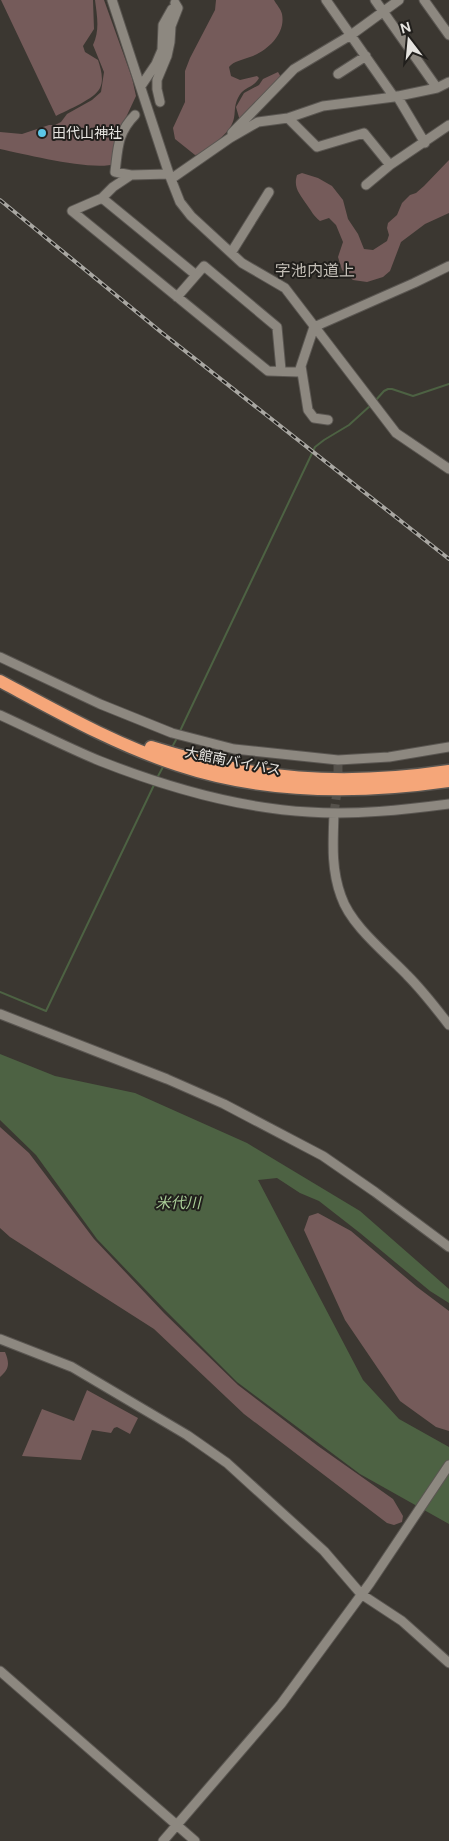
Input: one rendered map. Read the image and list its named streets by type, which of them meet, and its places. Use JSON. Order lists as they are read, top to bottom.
{
  "streets": {
    "highway": ["大館南バイパス"]
  },
  "districts": ["字池内道上"],
  "water": ["米代川"],
  "places": ["田代山神社"],
  "north": "top"
}
